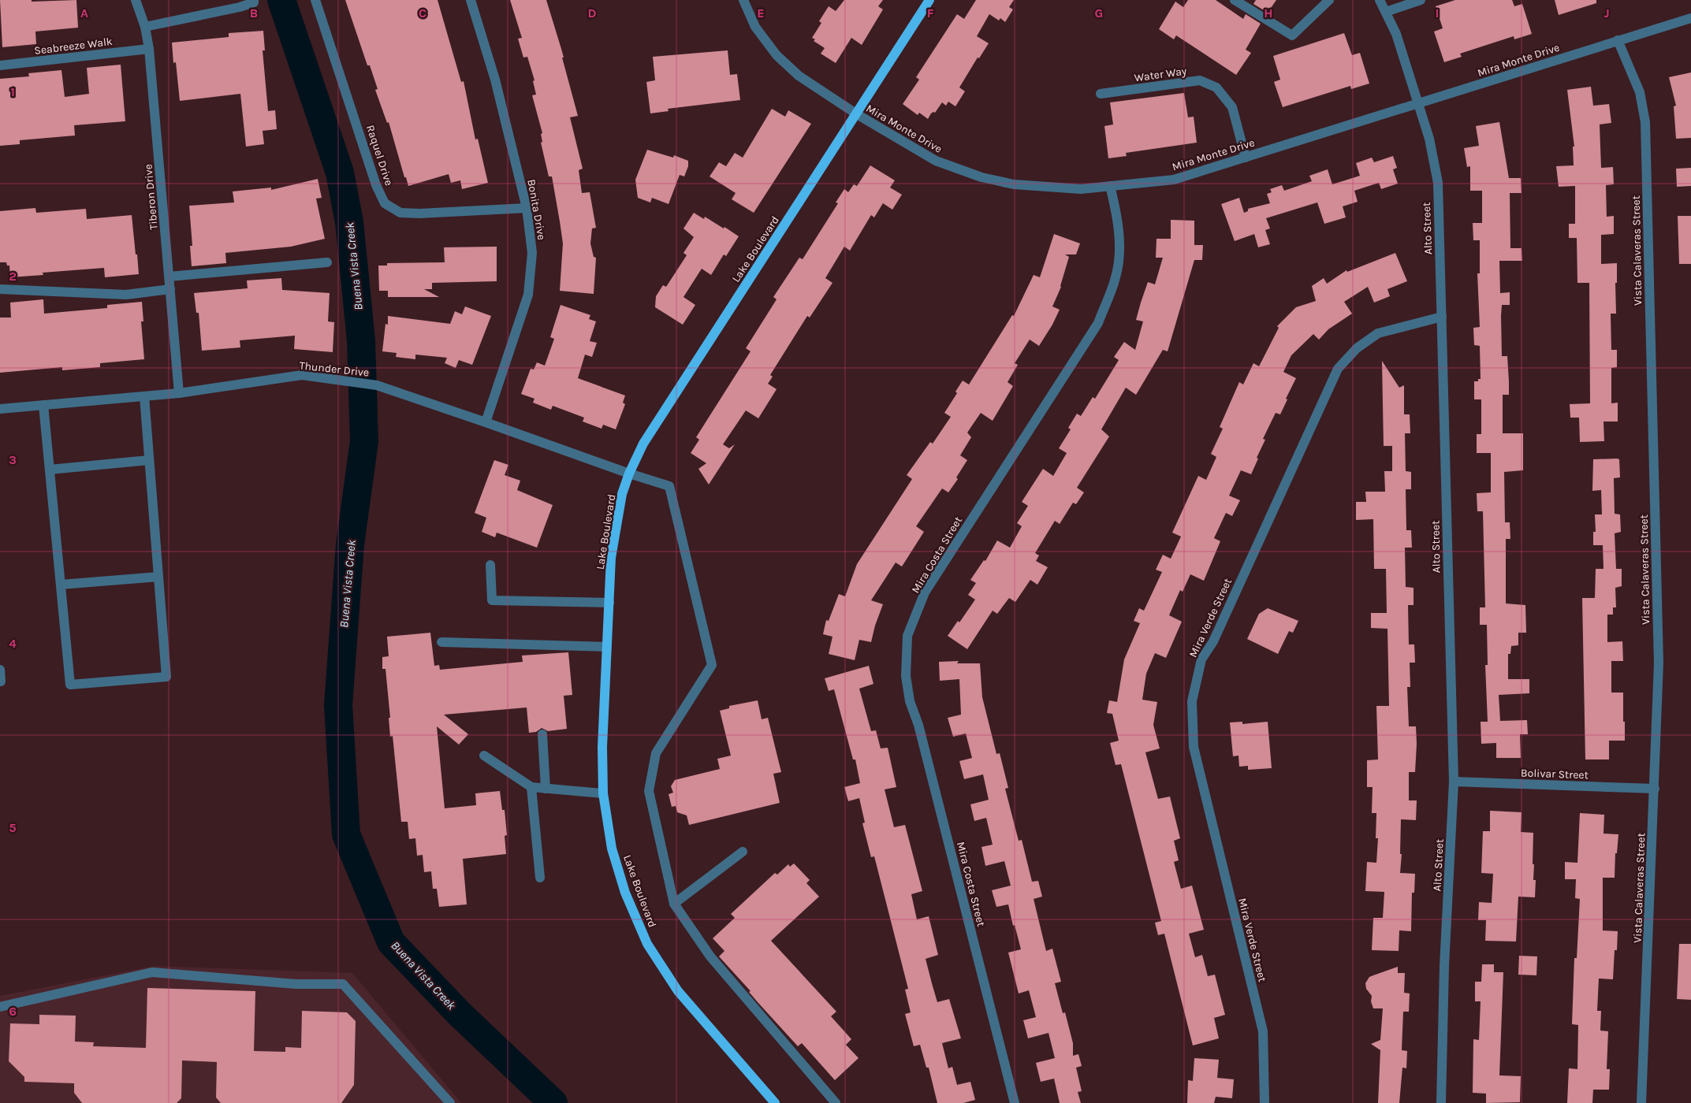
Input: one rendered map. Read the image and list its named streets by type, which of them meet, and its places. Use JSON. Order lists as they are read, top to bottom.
{
  "streets": {
    "main road": ["Lake Boulevard"],
    "street": [
      "Seabreeze Walk",
      "Mira Monte Drive",
      "Water Way",
      "Raquel Drive",
      "Tiberon Drive",
      "Bonita Drive",
      "Alto Street",
      "Vista Calaveras Street",
      "Thunder Drive",
      "Mira Costa Street",
      "Mira Verde Street",
      "Bolivar Street"
    ]
  },
  "crossings": [
    ["Seabreeze Walk", "Tiberon Drive"],
    ["Mira Monte Drive", "Water Way"],
    ["Mira Monte Drive", "Alto Street"],
    ["Mira Monte Drive", "Lake Boulevard"],
    ["Mira Monte Drive", "Vista Calaveras Street"],
    ["Mira Monte Drive", "Mira Costa Street"],
    ["Raquel Drive", "Bonita Drive"],
    ["Tiberon Drive", "Thunder Drive"],
    ["Bonita Drive", "Thunder Drive"],
    ["Alto Street", "Mira Verde Street"],
    ["Alto Street", "Bolivar Street"],
    ["Lake Boulevard", "Thunder Drive"],
    ["Vista Calaveras Street", "Bolivar Street"]
  ],
  "water": ["Buena Vista Creek"],
  "grid": {
    "columns": [
      "A",
      "B",
      "C",
      "D",
      "E",
      "F",
      "G",
      "H",
      "I",
      "J"
    ],
    "rows": [
      "1",
      "2",
      "3",
      "4",
      "5",
      "6"
    ]
  }
}
